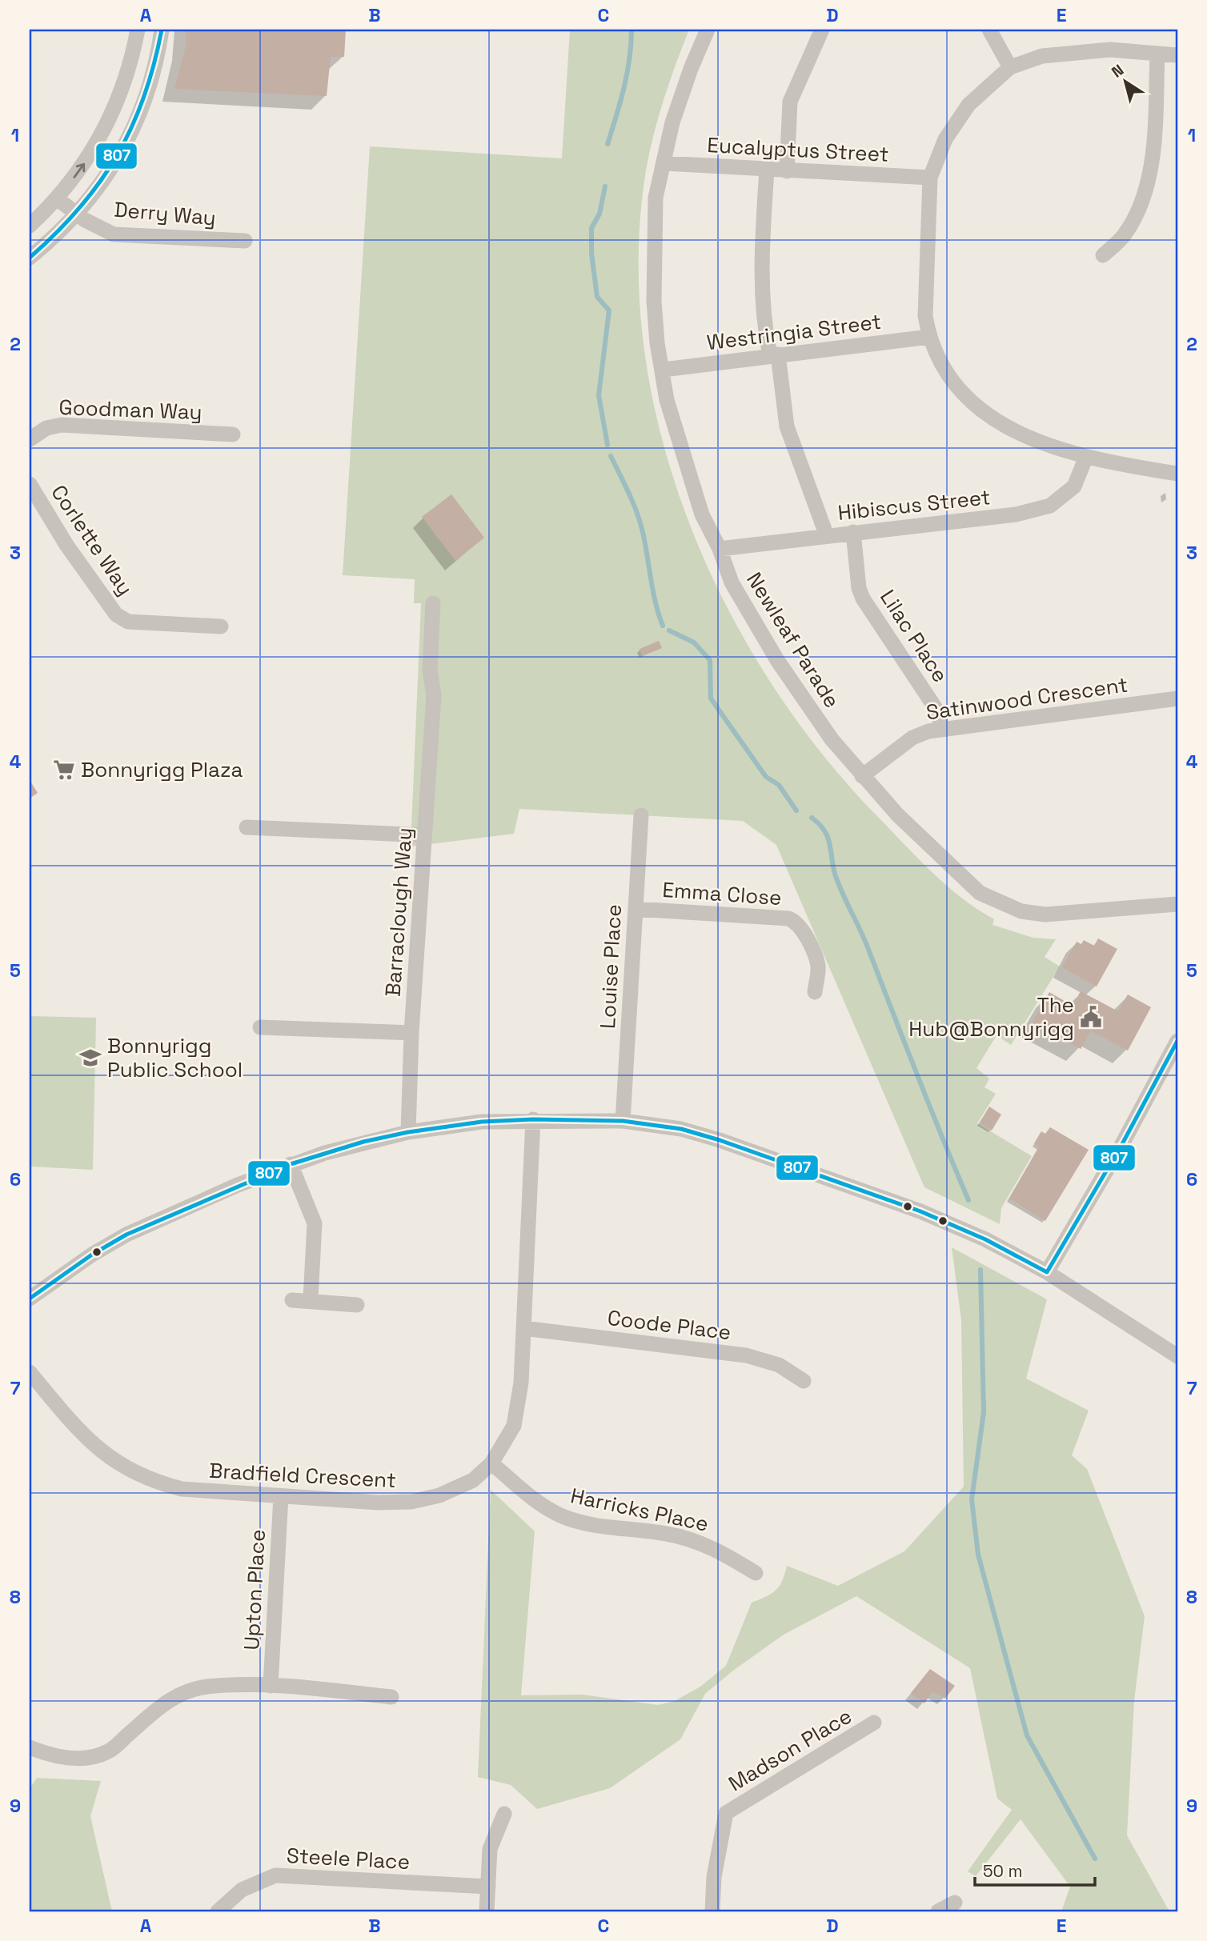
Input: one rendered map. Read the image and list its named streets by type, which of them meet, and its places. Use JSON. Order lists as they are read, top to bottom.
{
  "streets": {
    "street": [
      "Eucalyptus Street",
      "Derry Way",
      "Westringia Street",
      "Goodman Way",
      "Hibiscus Street",
      "Corlette Way",
      "Lilac Place",
      "Newleaf Parade",
      "Satinwood Crescent",
      "Emma Close",
      "Barraclough Way",
      "Louise Place",
      "Coode Place",
      "Bradfield Crescent",
      "Harricks Place",
      "Upton Place",
      "Madson Place",
      "Steele Place"
    ]
  },
  "crossings": [
    ["Eucalyptus Street", "Newleaf Parade"],
    ["Westringia Street", "Newleaf Parade"],
    ["Hibiscus Street", "Lilac Place"],
    ["Hibiscus Street", "Newleaf Parade"],
    ["Lilac Place", "Satinwood Crescent"],
    ["Newleaf Parade", "Satinwood Crescent"],
    ["Emma Close", "Louise Place"],
    ["Coode Place", "Bradfield Crescent"],
    ["Bradfield Crescent", "Harricks Place"],
    ["Bradfield Crescent", "Upton Place"]
  ],
  "places": {
    "supermarket": ["Bonnyrigg Plaza"],
    "public building": ["The Hub@Bonnyrigg"],
    "school or university": ["Bonnyrigg Public School"]
  },
  "lines": ["transit line 807"],
  "scale_bar": "50 m",
  "north": "top left",
  "grid": {
    "columns": [
      "A",
      "B",
      "C",
      "D",
      "E"
    ],
    "rows": [
      "1",
      "2",
      "3",
      "4",
      "5",
      "6",
      "7",
      "8",
      "9"
    ]
  }
}
